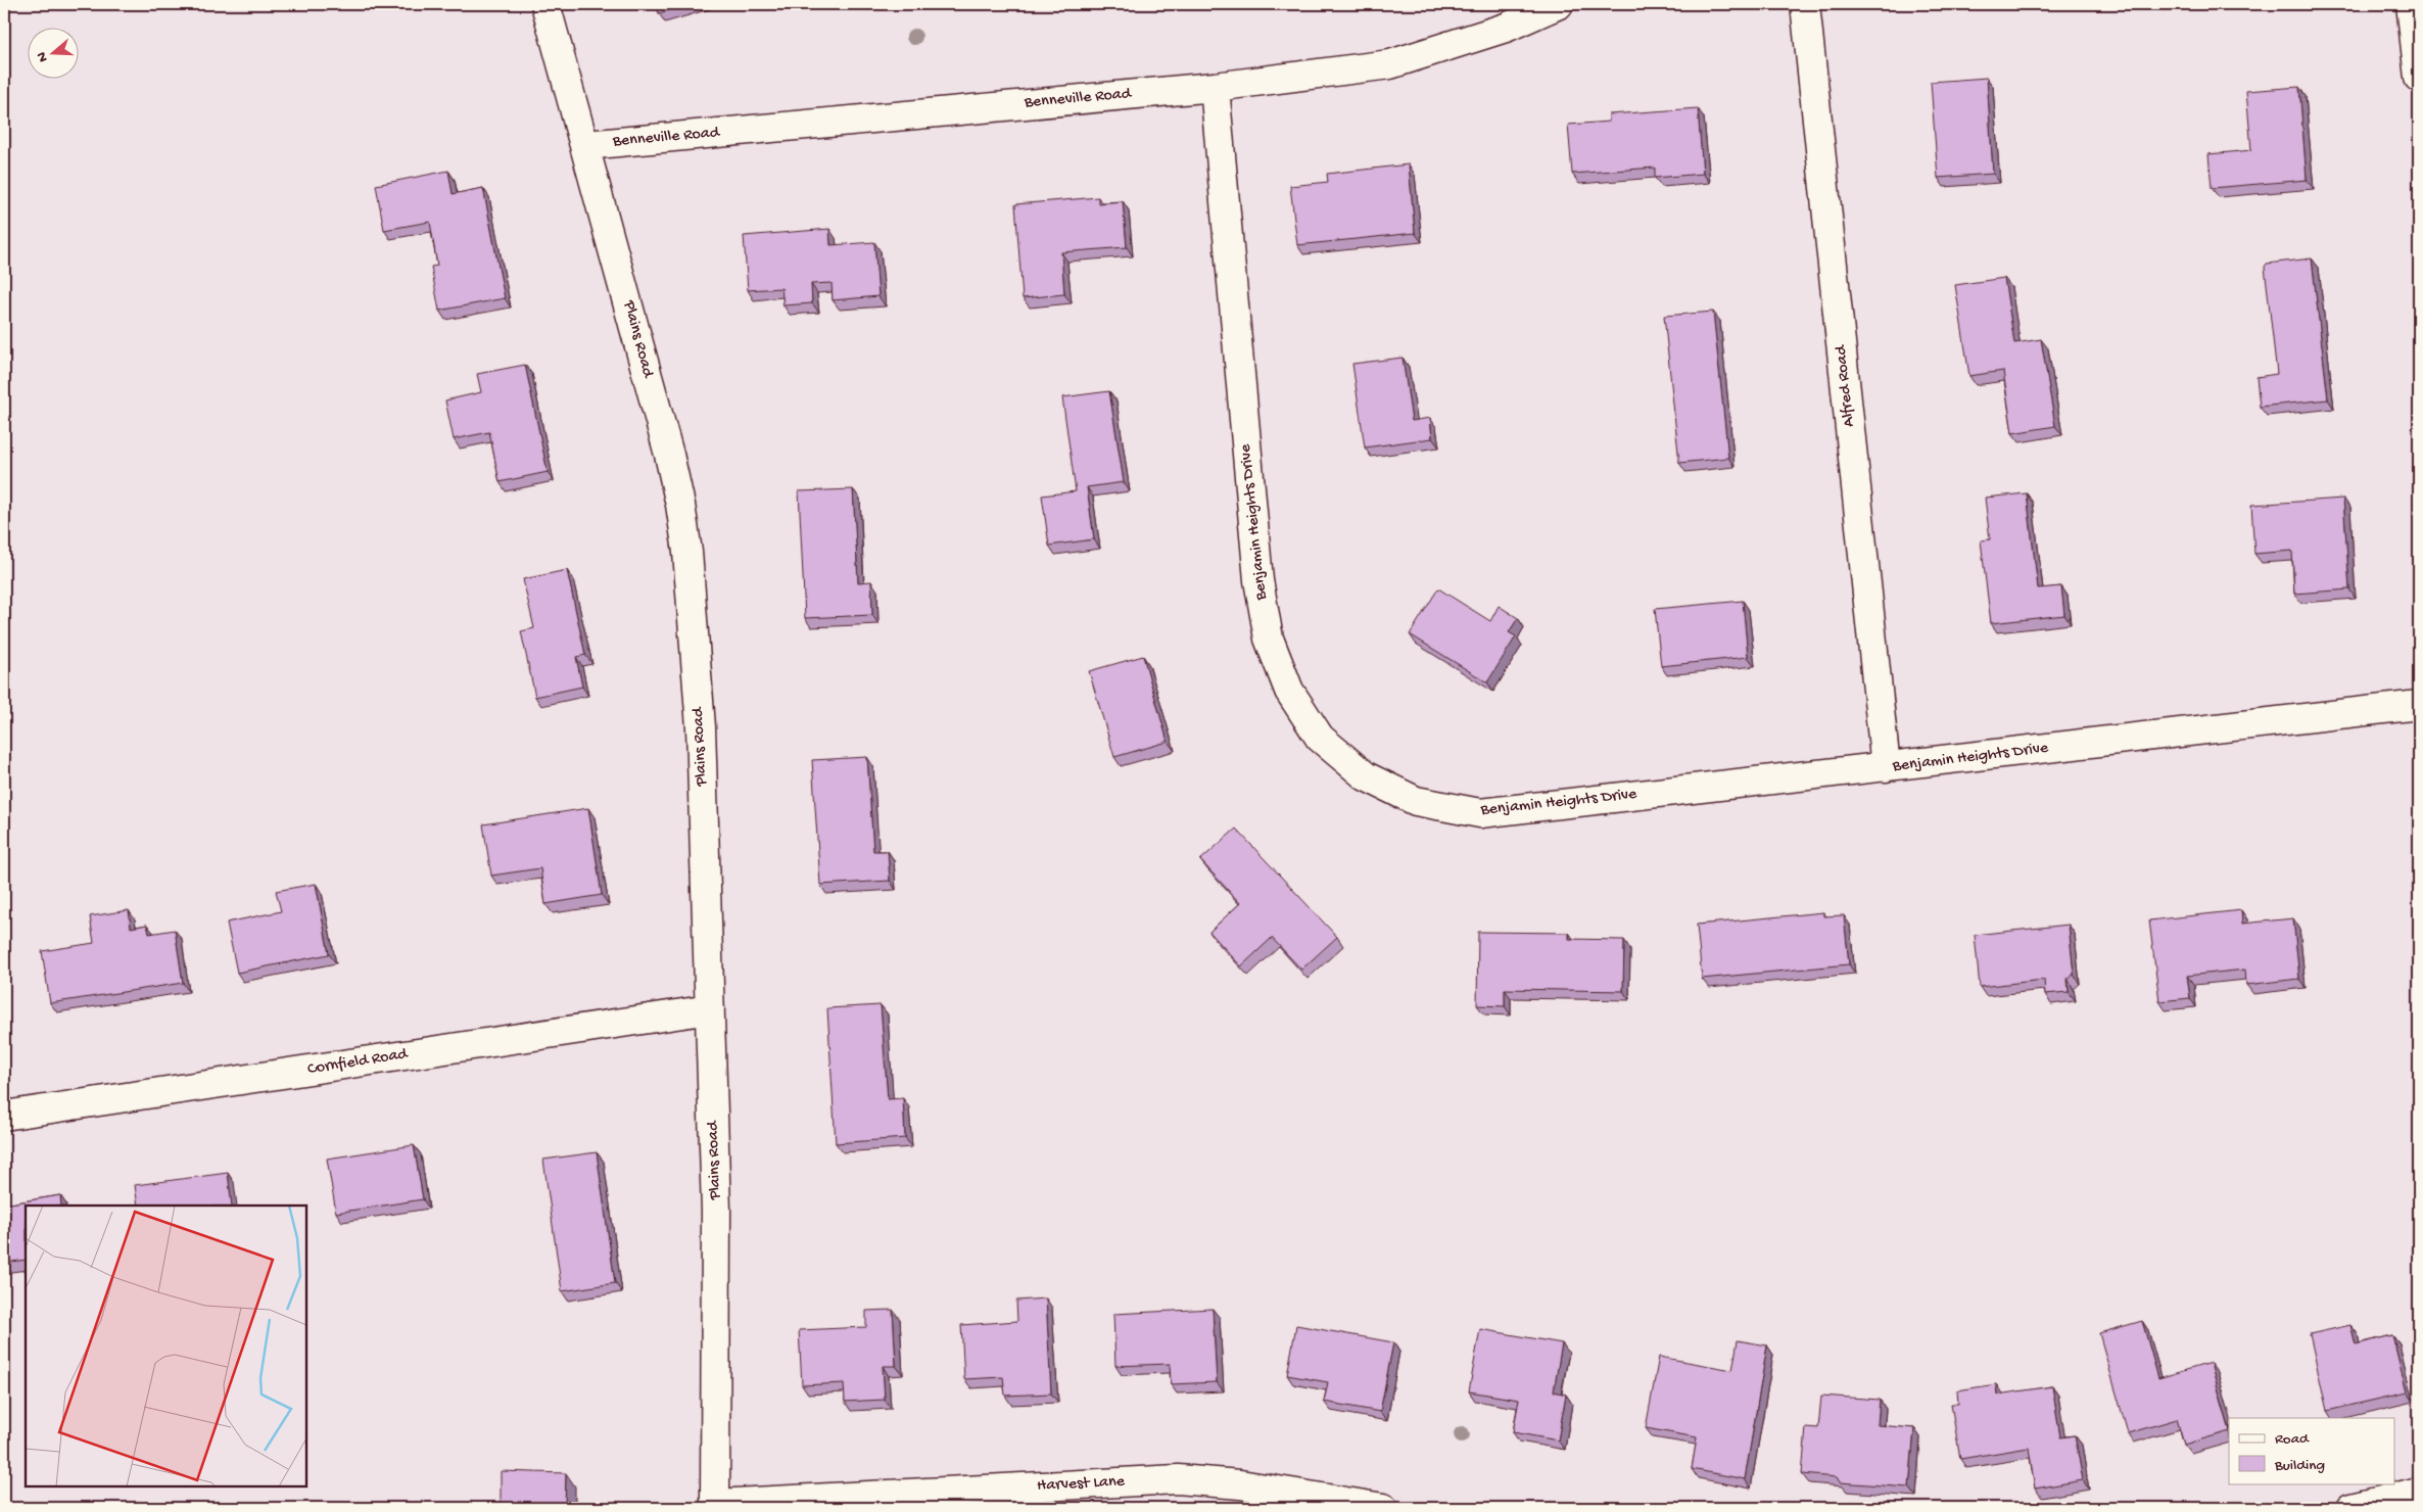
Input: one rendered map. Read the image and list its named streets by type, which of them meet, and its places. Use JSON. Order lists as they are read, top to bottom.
{
  "streets": {
    "street": [
      "Benneville Road",
      "Plains Road",
      "Alfred Road",
      "Benjamin Heights Drive",
      "Cornfield Road",
      "Harvest Lane"
    ]
  },
  "crossings": [
    ["Benneville Road", "Plains Road"],
    ["Benneville Road", "Benjamin Heights Drive"],
    ["Plains Road", "Cornfield Road"],
    ["Plains Road", "Harvest Lane"],
    ["Alfred Road", "Benjamin Heights Drive"]
  ],
  "legend": ["Road", "Building"],
  "north": "left"
}
